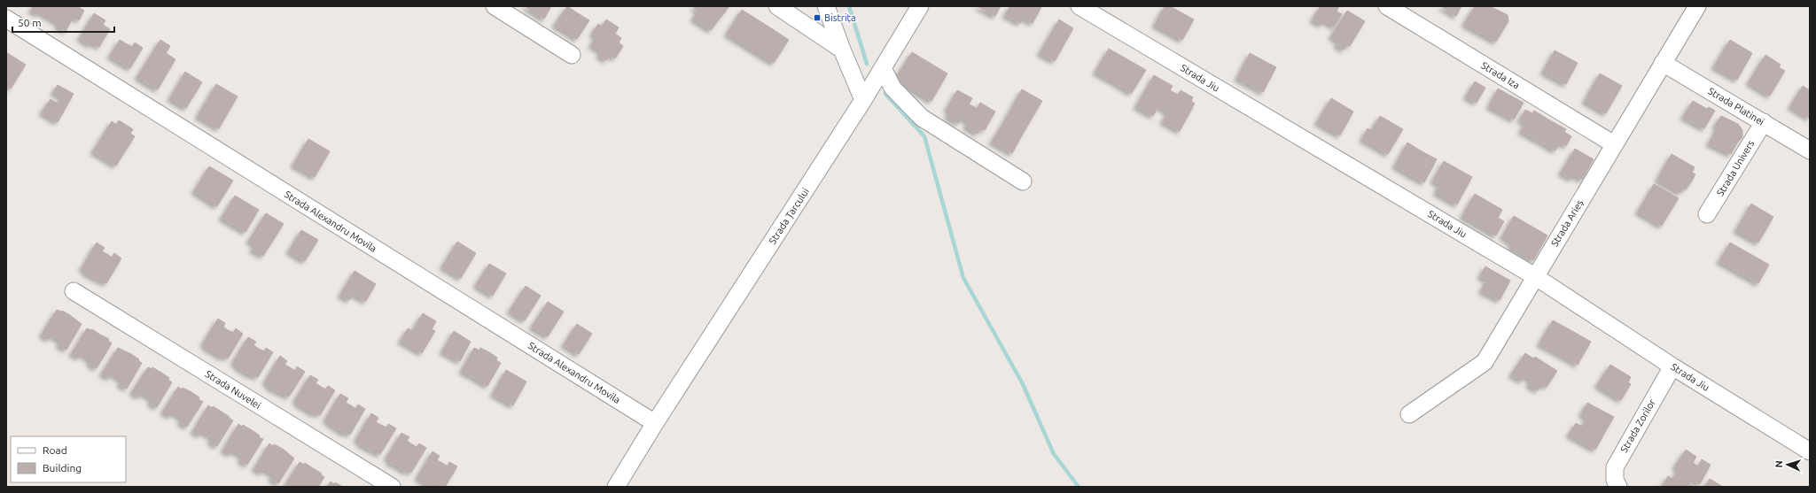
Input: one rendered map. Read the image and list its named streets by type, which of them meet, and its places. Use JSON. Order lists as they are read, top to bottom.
{
  "streets": {
    "street": [
      "Strada Iza",
      "Strada Jiu",
      "Strada Platinei",
      "Strada Univers",
      "Strada Țarcului",
      "Strada Alexandru Movila",
      "Strada Arieș",
      "Strada Nuvelei",
      "Strada Zorilor"
    ]
  },
  "crossings": [
    ["Strada Iza", "Strada Arieș"],
    ["Strada Jiu", "Strada Arieș"],
    ["Strada Jiu", "Strada Zorilor"],
    ["Strada Platinei", "Strada Univers"],
    ["Strada Platinei", "Strada Arieș"],
    ["Strada Țarcului", "Strada Alexandru Movila"]
  ],
  "places": {
    "transit": ["Bistrița"]
  },
  "legend": ["Road", "Building"],
  "scale_bar": "50 m",
  "north": "left"
}
